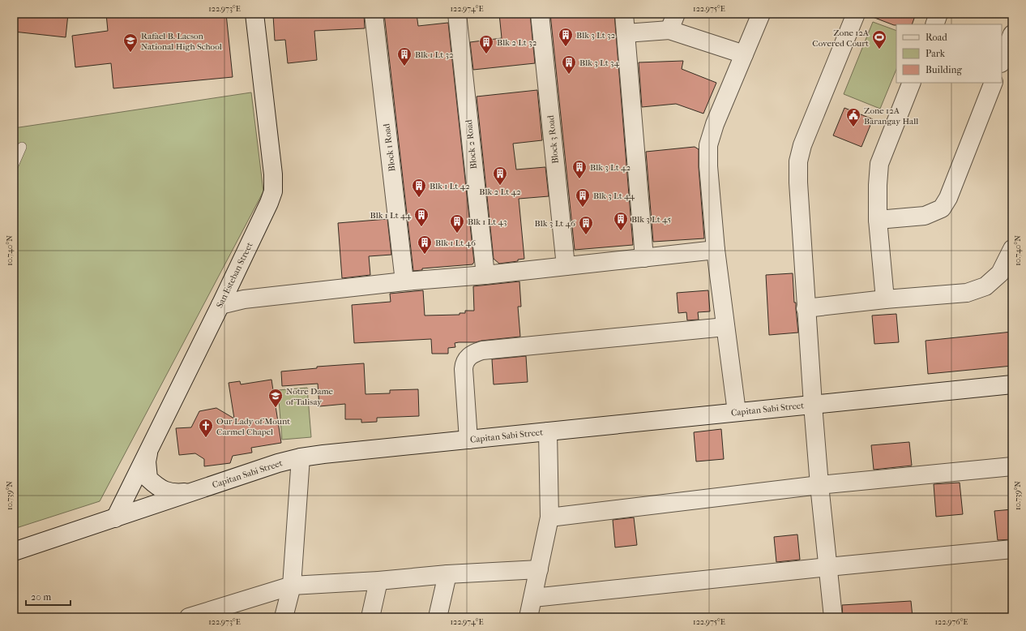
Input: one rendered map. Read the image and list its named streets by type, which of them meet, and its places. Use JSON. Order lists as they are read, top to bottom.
{
  "streets": {
    "street": [
      "Block 3 Road",
      "Block 2 Road",
      "Block 1 Road",
      "San Esteban Street",
      "Capitan Sabi Street"
    ]
  },
  "crossings": [
    ["San Esteban Street", "Capitan Sabi Street"]
  ],
  "places": {
    "building": [
      "Blk 3 Lt 32",
      "Blk 2 Lt 32",
      "Blk 1 Lt 32",
      "Blk 3 Lt 34",
      "Blk 3 Lt 42",
      "Blk 2 Lt 42",
      "Blk 1 Lt 42",
      "Blk 3 Lt 44",
      "Blk 1 Lt 44",
      "Blk 3 Lt 45",
      "Blk 1 Lt 43",
      "Blk 3 Lt 46",
      "Blk 1 Lt 46"
    ],
    "sports": ["Zone 12A Covered Court"],
    "school or university": ["Rafael B. Lacson National High School", "Notre Dame of Talisay"],
    "public building": ["Zone 12A Barangay Hall"],
    "church": ["Our Lady of Mount Carmel Chapel"]
  },
  "legend": ["Road", "Park", "Building"],
  "scale_bar": "20 m",
  "coordinates": [
    "122.973°E",
    "122.974°E",
    "122.975°E",
    "10.740°N",
    "10.739°N",
    "122.976°E"
  ]
}
